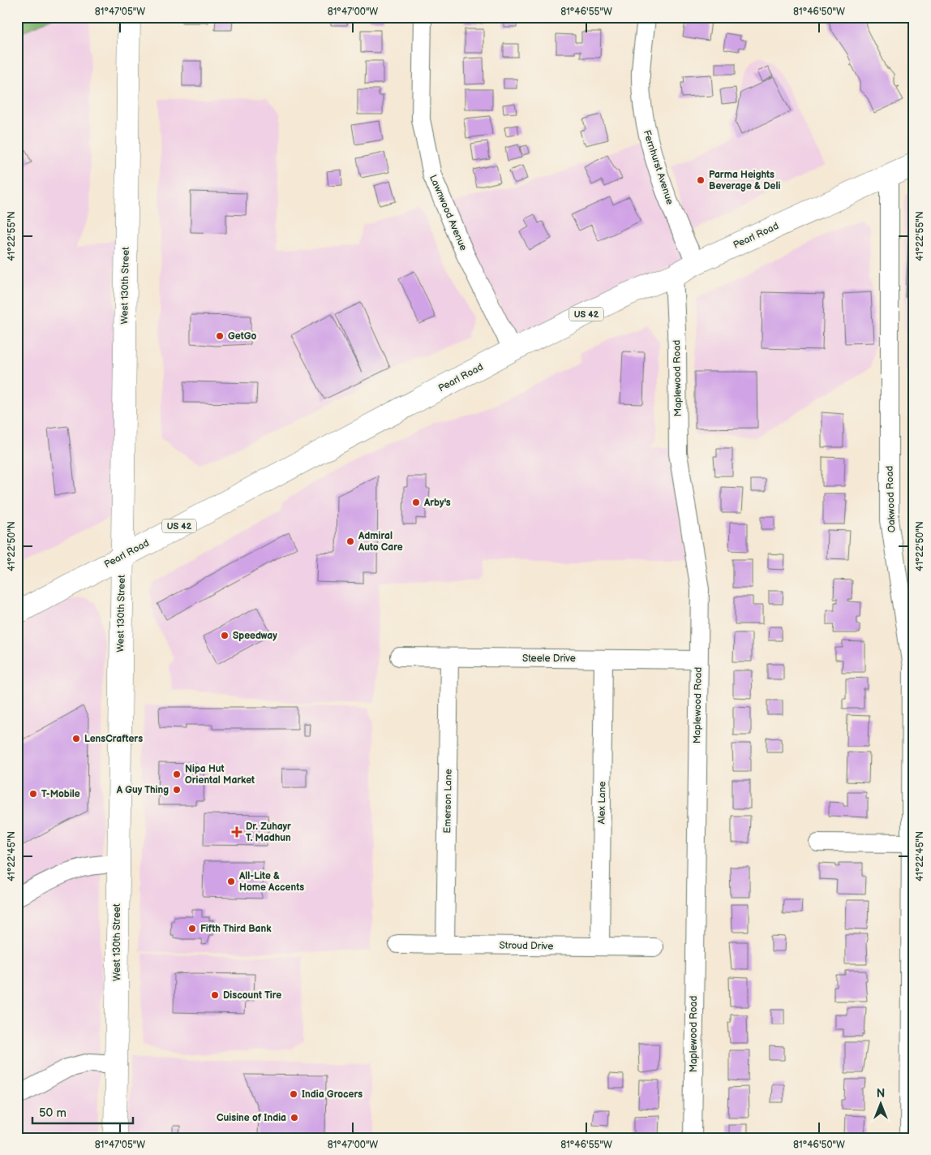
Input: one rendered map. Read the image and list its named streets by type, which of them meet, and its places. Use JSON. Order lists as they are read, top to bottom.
{
  "streets": {
    "main road": ["Pearl Road", "West 130th Street", "US 42"],
    "street": [
      "Fernhurst Avenue",
      "Lawnwood Avenue",
      "Maplewood Road",
      "Oakwood Road",
      "Steele Drive",
      "Emerson Lane",
      "Alex Lane",
      "Stroud Drive"
    ]
  },
  "crossings": [
    ["Fernhurst Avenue", "Pearl Road"],
    ["Lawnwood Avenue", "Pearl Road"],
    ["Pearl Road", "West 130th Street"],
    ["Pearl Road", "Maplewood Road"],
    ["Pearl Road", "Oakwood Road"],
    ["Maplewood Road", "Steele Drive"],
    ["Steele Drive", "Emerson Lane"],
    ["Steele Drive", "Alex Lane"],
    ["Emerson Lane", "Stroud Drive"],
    ["Alex Lane", "Stroud Drive"]
  ],
  "places": {
    "other": [
      "Parma Heights Beverage & Deli",
      "GetGo",
      "Arby's",
      "Admiral Auto Care",
      "Speedway",
      "LensCrafters",
      "Nipa Hut Oriental Market",
      "A Guy Thing",
      "T-Mobile",
      "All-Lite & Home Accents",
      "Fifth Third Bank",
      "Discount Tire",
      "India Grocers",
      "Cuisine of India"
    ],
    "health": ["Dr. Zuhayr T. Madhun"]
  },
  "scale_bar": "50 m",
  "north": "top",
  "coordinates": [
    "81°47'05\"W",
    "81°47'00\"W",
    "81°46'55\"W",
    "81°46'50\"W",
    "41°22'55\"N",
    "41°22'50\"N",
    "41°22'45\"N"
  ]
}
